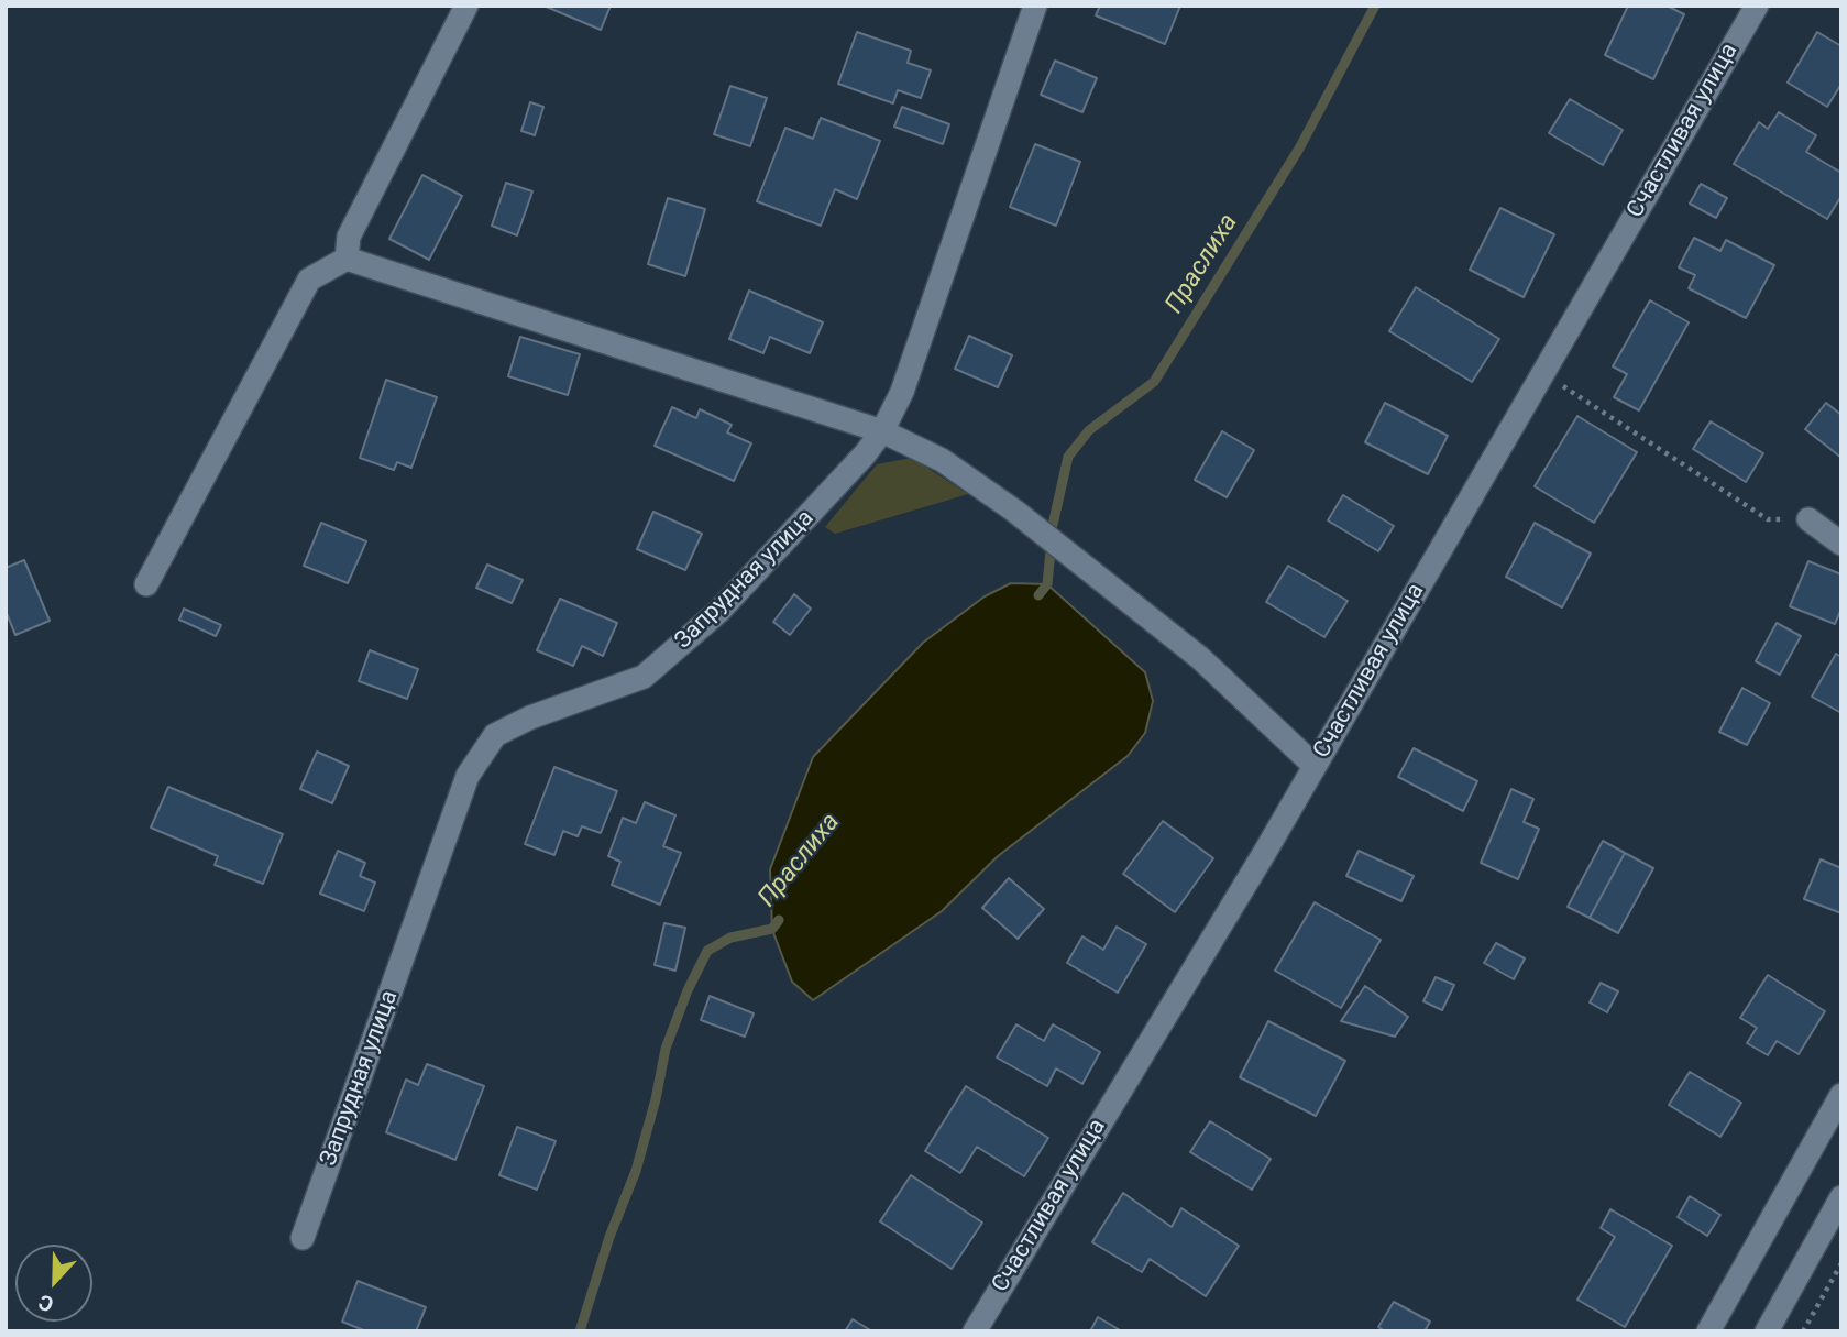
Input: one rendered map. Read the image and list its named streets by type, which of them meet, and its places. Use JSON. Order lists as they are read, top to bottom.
{
  "streets": {
    "street": ["Счастливая улица", "Запрудная улица"]
  },
  "water": ["Праслиха"],
  "north": "bottom"
}
